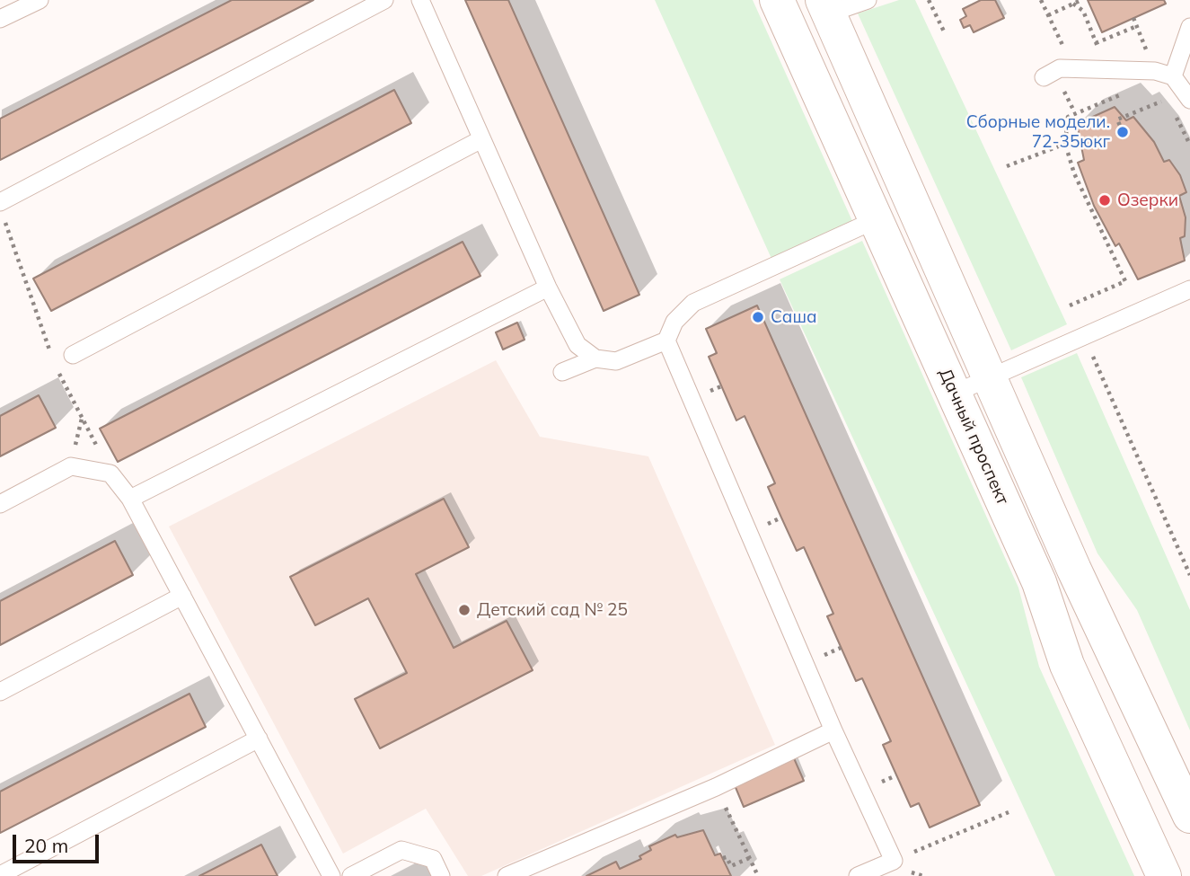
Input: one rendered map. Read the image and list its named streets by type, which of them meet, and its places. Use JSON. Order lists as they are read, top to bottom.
{
  "streets": {
    "main road": ["Дачный проспект"]
  },
  "places": [
    "Сборные модели. 72-35юкг",
    "Озерки",
    "Саша",
    "Детский сад № 25"
  ],
  "scale_bar": "20 m"
}
